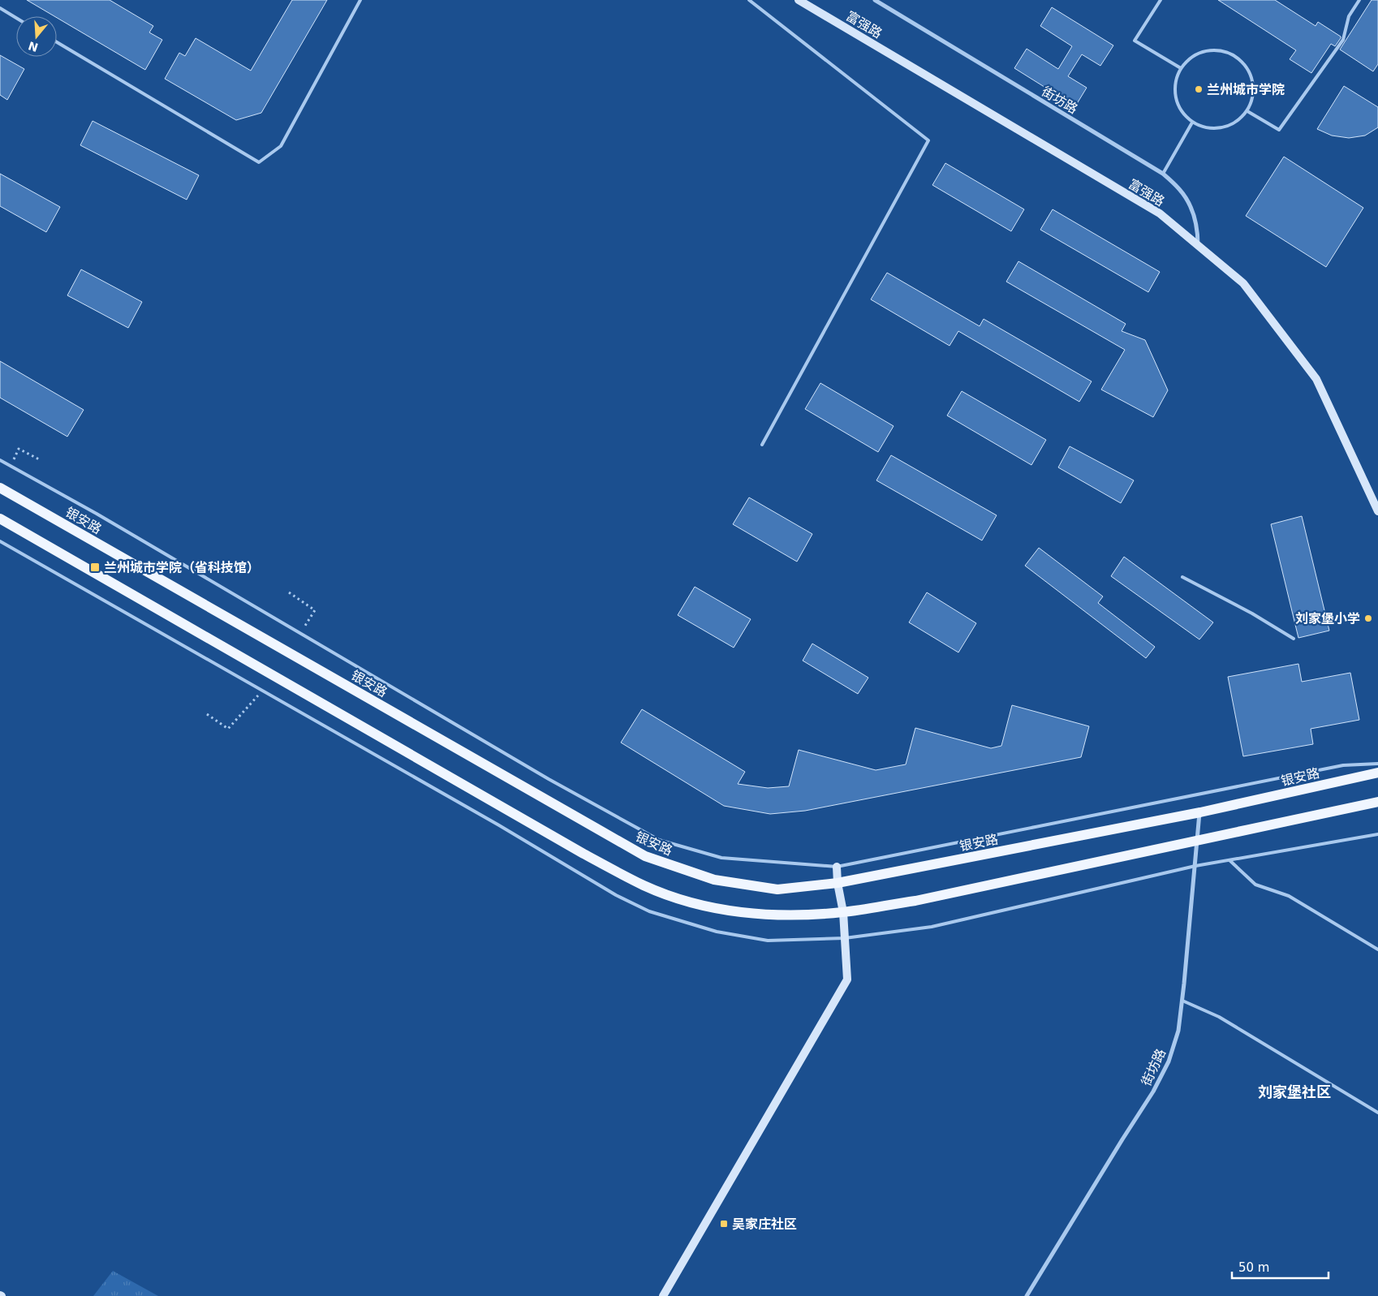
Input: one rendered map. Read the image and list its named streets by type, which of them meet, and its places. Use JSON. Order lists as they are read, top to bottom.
{
  "streets": {
    "main road": ["富强路", "银安路"],
    "street": ["街坊路"]
  },
  "crossings": [
    ["富强路", "街坊路"],
    ["街坊路", "银安路"]
  ],
  "districts": ["刘家堡社区"],
  "places": {
    "other": ["兰州城市学院", "刘家堡小学"],
    "transit": ["兰州城市学院（省科技馆）", "吴家庄社区"]
  },
  "scale_bar": "50 m",
  "north": "bottom"
}
